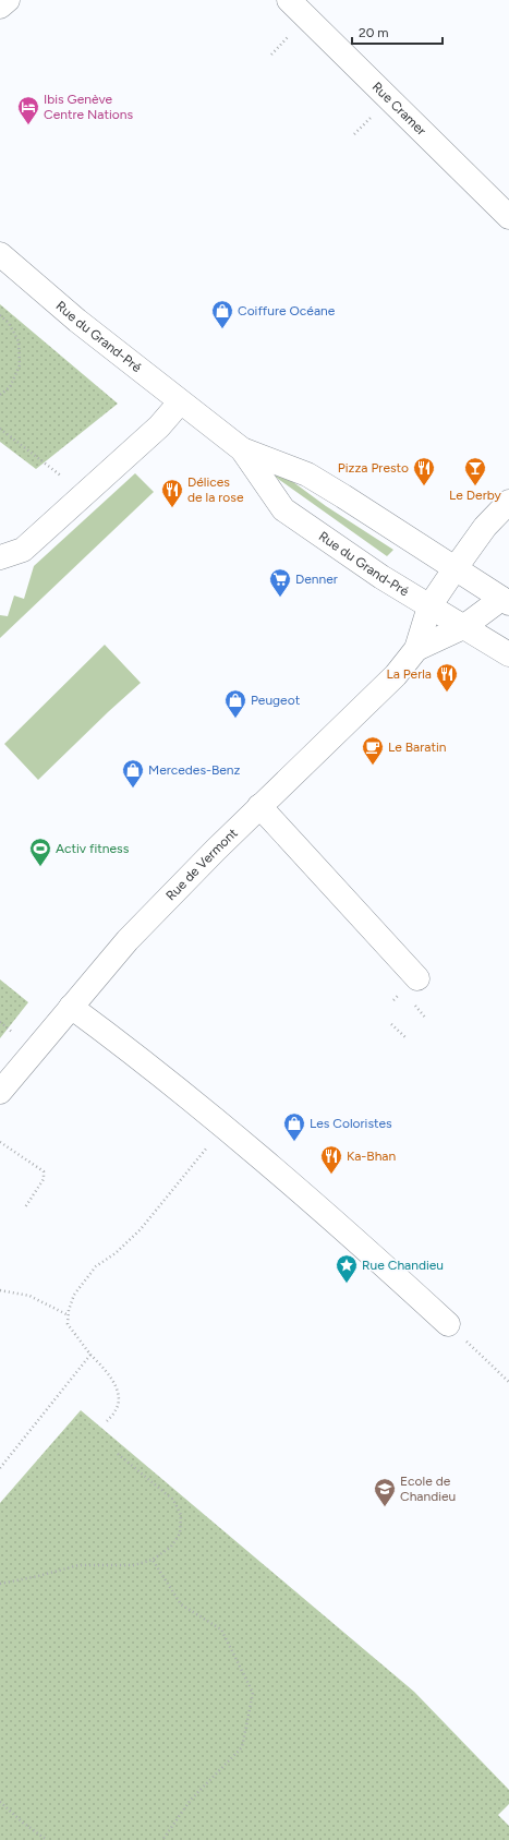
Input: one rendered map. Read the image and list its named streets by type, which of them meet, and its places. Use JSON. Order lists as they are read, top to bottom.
{
  "streets": {
    "street": ["Rue Cramer", "Rue du Grand-Pré", "Rue de Vermont"]
  },
  "crossings": [
    ["Rue du Grand-Pré", "Rue de Vermont"]
  ],
  "places": {
    "hotel": ["Ibis Genève Centre Nations"],
    "shop": [
      "Coiffure Océane",
      "Peugeot",
      "Mercedes-Benz",
      "Les Coloristes"
    ],
    "restaurant": [
      "Pizza Presto",
      "Délices de la rose",
      "La Perla",
      "Ka-Bhan"
    ],
    "bar": ["Le Derby"],
    "supermarket": ["Denner"],
    "cafe": ["Le Baratin"],
    "sports": ["Activ fitness"],
    "place": ["Rue Chandieu"],
    "school or university": ["Ecole de Chandieu"]
  },
  "scale_bar": "20 m"
}
